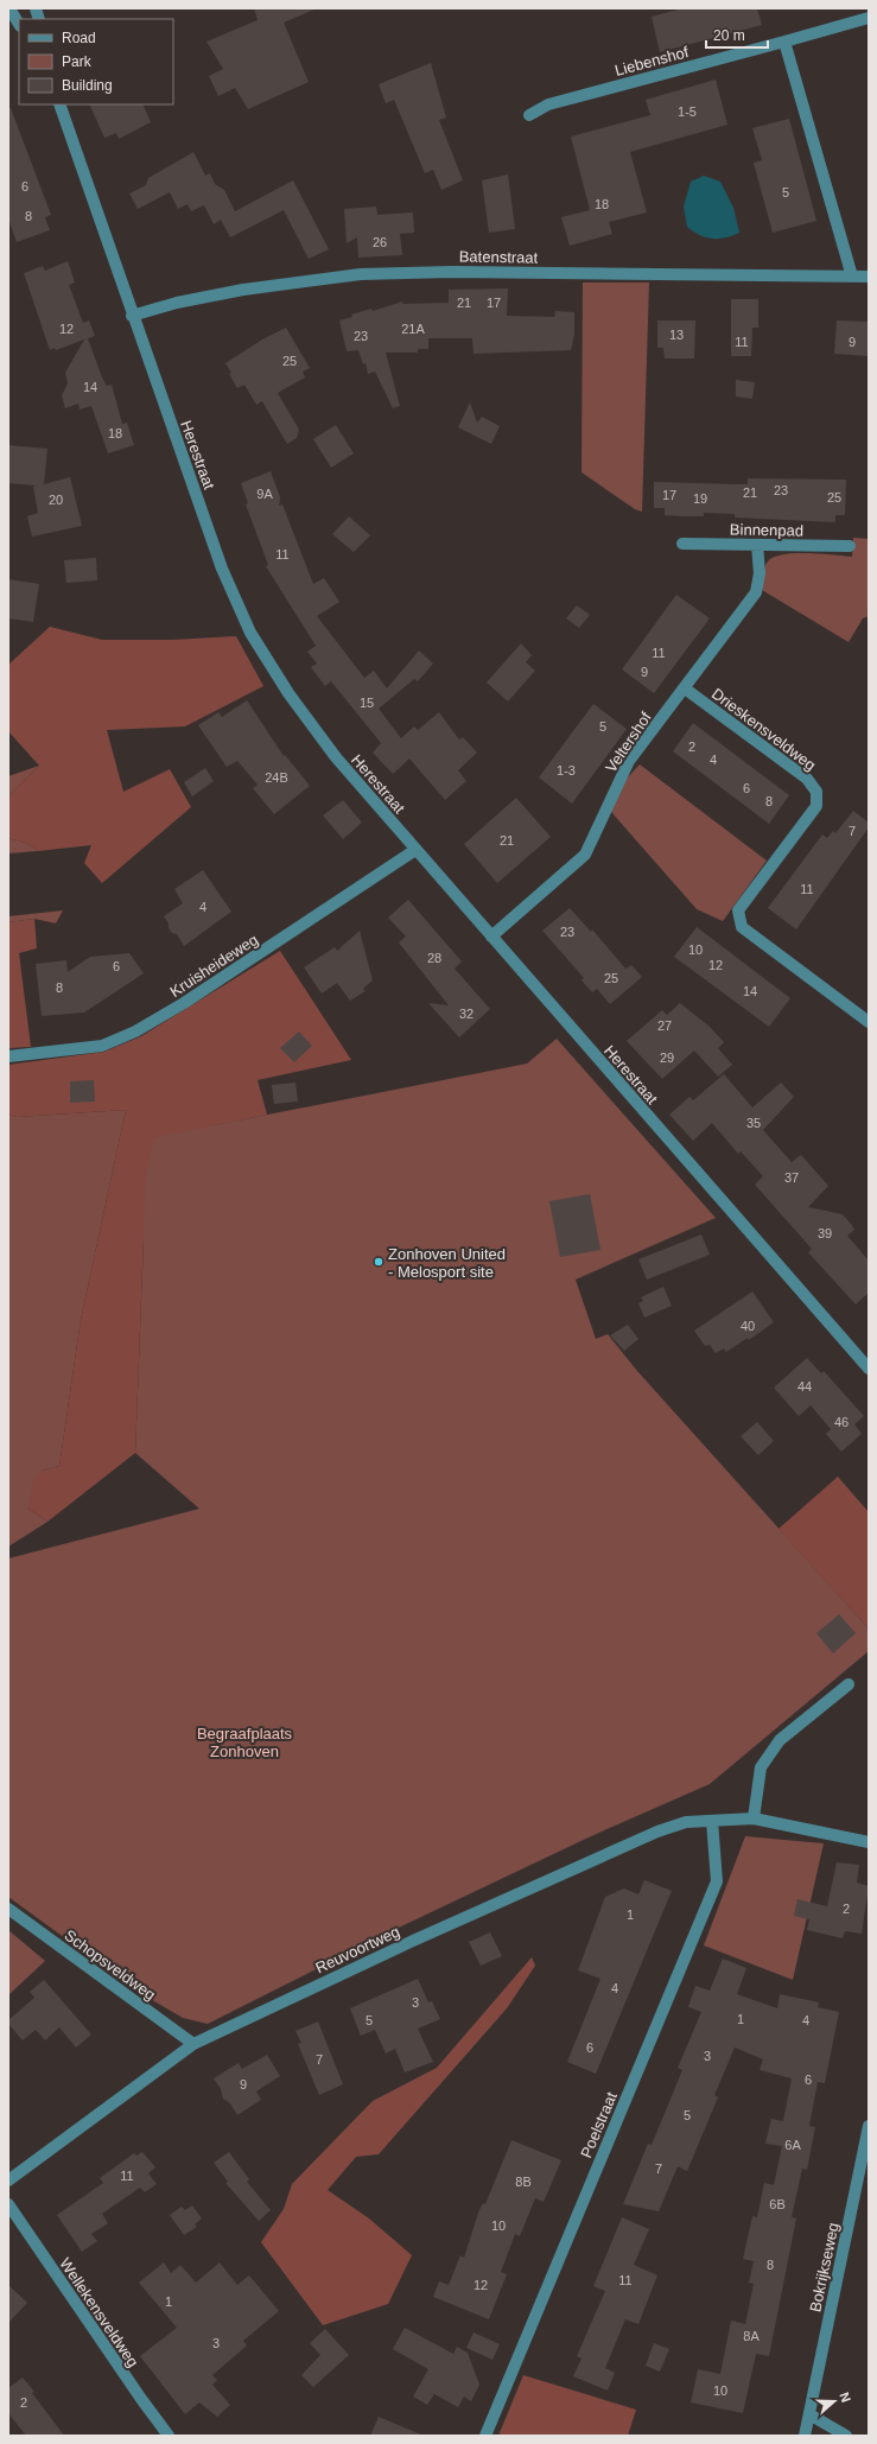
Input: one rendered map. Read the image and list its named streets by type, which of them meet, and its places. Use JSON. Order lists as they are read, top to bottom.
{
  "streets": {
    "street": [
      "Liebenshof",
      "Batenstraat",
      "Herestraat",
      "Binnenpad",
      "Drieskensveldweg",
      "Veltershof",
      "Kruisheideweg",
      "Reuvoortweg",
      "Schopsveldweg",
      "Poelstraat",
      "Bokrijkseweg",
      "Wellekensveldweg"
    ]
  },
  "crossings": [
    ["Batenstraat", "Herestraat"],
    ["Herestraat", "Veltershof"],
    ["Herestraat", "Kruisheideweg"],
    ["Binnenpad", "Veltershof"],
    ["Drieskensveldweg", "Veltershof"],
    ["Reuvoortweg", "Schopsveldweg"],
    ["Reuvoortweg", "Poelstraat"]
  ],
  "parks": ["Begraafplaats Zonhoven"],
  "places": ["Zonhoven United - Melosport site"],
  "house_numbers": [
    "1-5",
    "6",
    "5",
    "18",
    "8",
    "26",
    "21",
    "17",
    "12",
    "21A",
    "13",
    "23",
    "11",
    "9",
    "25",
    "14",
    "18",
    "23",
    "21",
    "9A",
    "17",
    "25",
    "19",
    "20",
    "11",
    "11",
    "9",
    "15",
    "5",
    "2",
    "4",
    "1-3",
    "24B",
    "6",
    "8",
    "7",
    "21",
    "11",
    "4",
    "23",
    "10",
    "28",
    "12",
    "6",
    "25",
    "8",
    "14",
    "32",
    "27",
    "29",
    "35",
    "37",
    "39",
    "40",
    "44",
    "46",
    "2",
    "1",
    "4",
    "3",
    "1",
    "5",
    "4",
    "6",
    "3",
    "7",
    "6",
    "9",
    "5",
    "6A",
    "7",
    "11",
    "8B",
    "6B",
    "10",
    "8",
    "11",
    "12",
    "1",
    "8A",
    "3",
    "10",
    "2"
  ],
  "legend": ["Road", "Park", "Building"],
  "scale_bar": "20 m",
  "north": "right"
}
